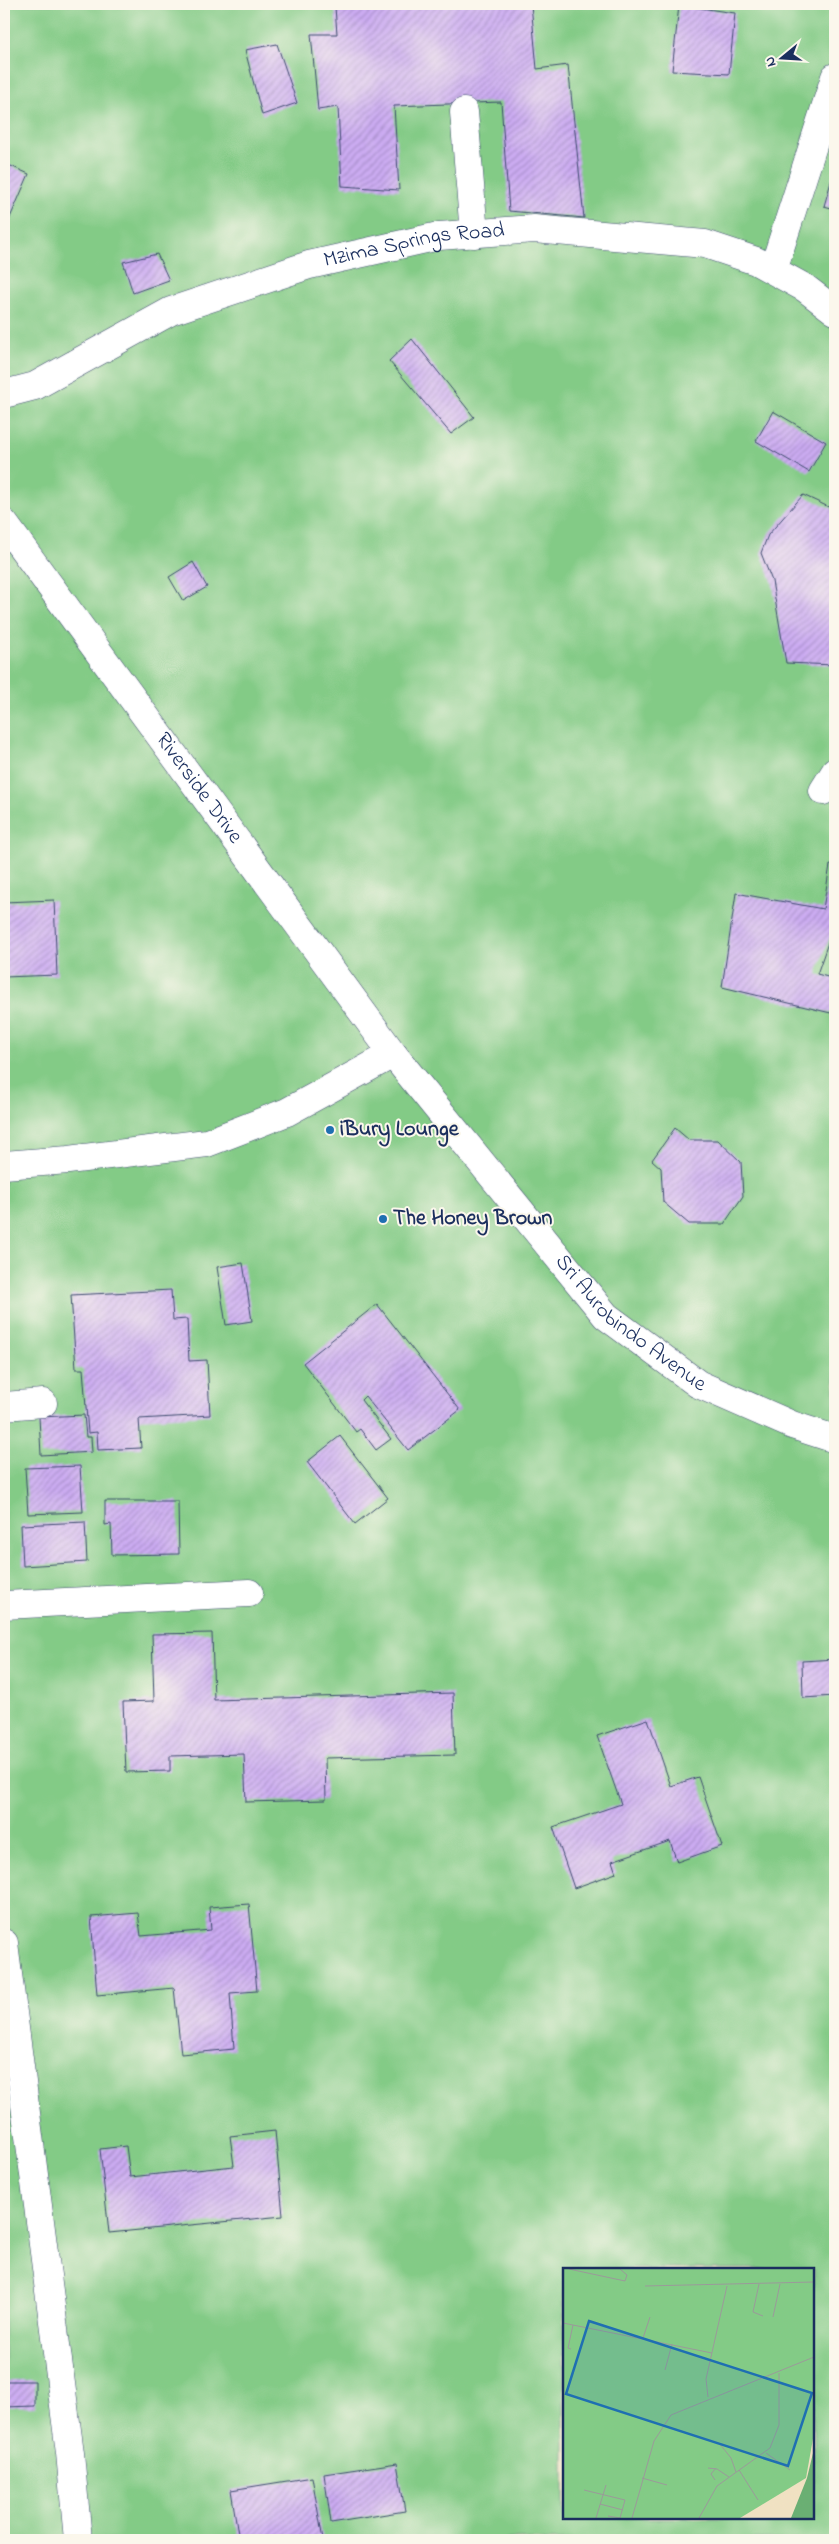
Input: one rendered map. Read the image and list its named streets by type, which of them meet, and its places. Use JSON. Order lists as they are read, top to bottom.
{
  "streets": {
    "street": ["Mzima Springs Road", "Riverside Drive", "Sri Aurobindo Avenue"]
  },
  "crossings": [
    ["Riverside Drive", "Sri Aurobindo Avenue"]
  ],
  "places": ["iBury Lounge", "The Honey Brown"],
  "north": "left"
}
